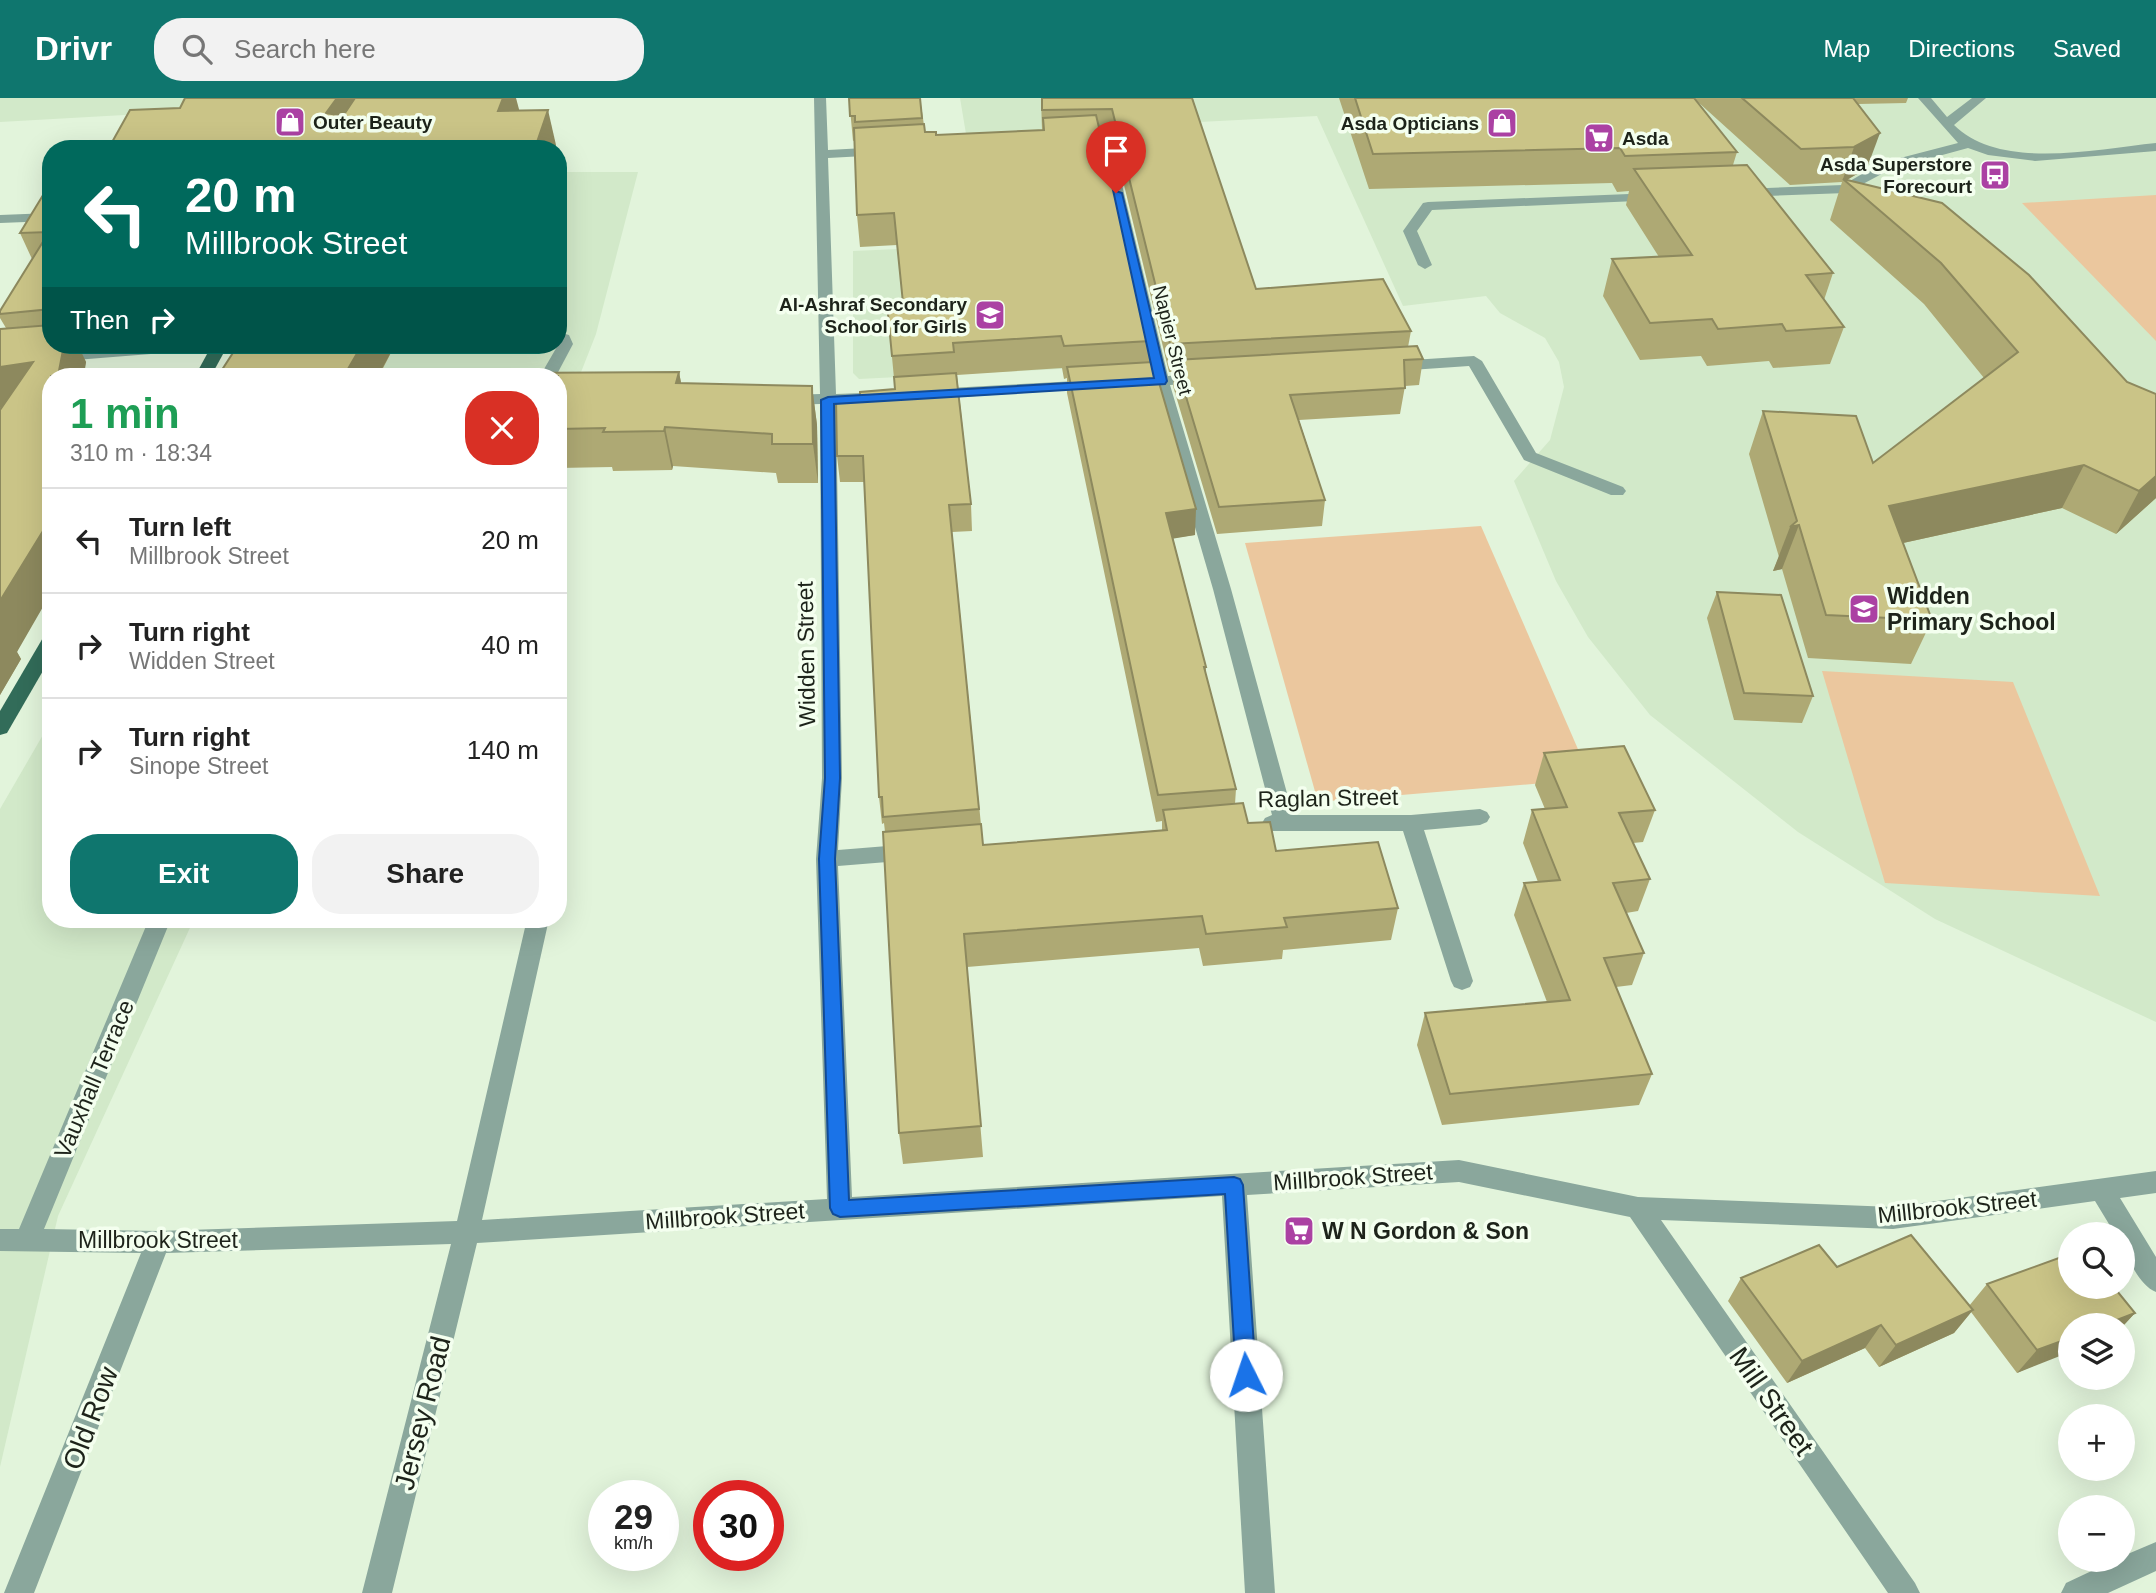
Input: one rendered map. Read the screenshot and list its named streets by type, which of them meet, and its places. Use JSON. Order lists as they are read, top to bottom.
{
  "streets": {
    "street": [
      "Napier Street",
      "Widden Street",
      "Raglan Street",
      "Vauxhall Terrace",
      "Millbrook Street",
      "Mill Street",
      "Jersey Road",
      "Old Row"
    ]
  },
  "crossings": [
    ["Napier Street", "Raglan Street"],
    ["Widden Street", "Millbrook Street"],
    ["Vauxhall Terrace", "Millbrook Street"],
    ["Millbrook Street", "Mill Street"],
    ["Millbrook Street", "Jersey Road"],
    ["Millbrook Street", "Old Row"]
  ],
  "places": {
    "shop": ["Outer Beauty", "Asda Opticians"],
    "supermarket": ["Asda", "W N Gordon & Son"],
    "bus stop": ["Asda Superstore Forecourt"],
    "school or university": ["Al-Ashraf Secondary School for Girls", "Widden Primary School"]
  },
  "page": {
    "header": "Drivr",
    "search": "Search here",
    "nav": ["Map", "Directions", "Saved"],
    "turn": ["20 m", "Millbrook Street"],
    "then": "Then",
    "heading": ["1 min", "310 m · 18:34"],
    "list": [
      {
        "name": "Turn left",
        "note": "Millbrook Street",
        "value": "20 m"
      },
      {
        "name": "Turn right",
        "note": "Widden Street",
        "value": "40 m"
      },
      {
        "name": "Turn right",
        "note": "Sinope Street",
        "value": "140 m"
      }
    ],
    "buttons": ["Exit", "Share"],
    "map_buttons": ["+", "−"],
    "speed": "29 km/h",
    "limit": "30"
  }
}
